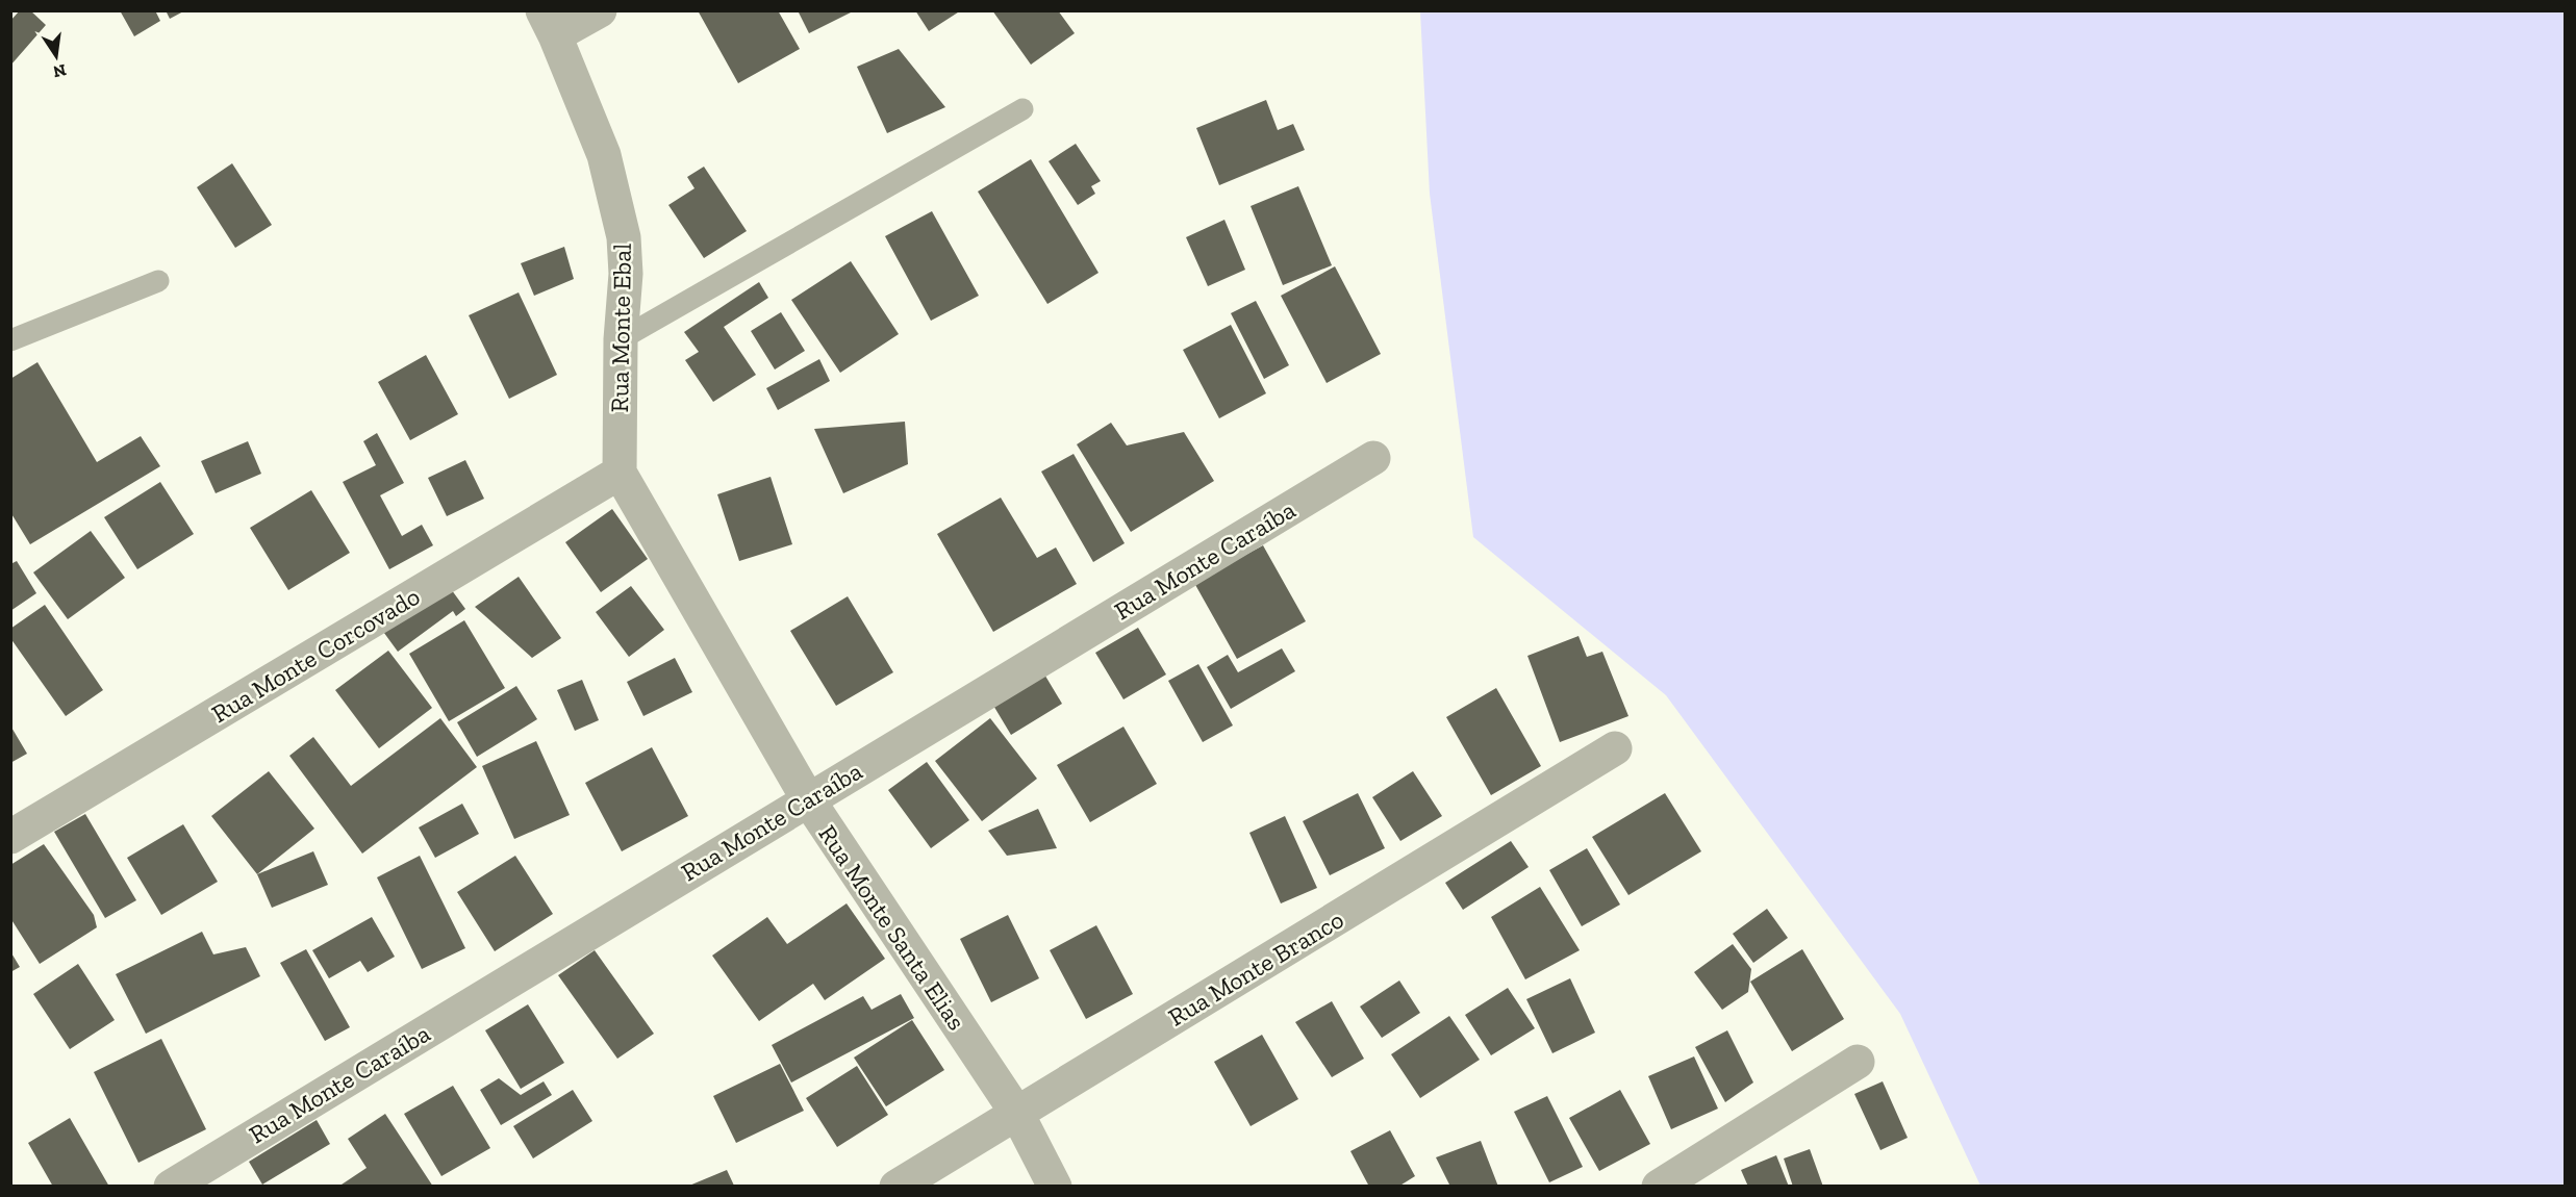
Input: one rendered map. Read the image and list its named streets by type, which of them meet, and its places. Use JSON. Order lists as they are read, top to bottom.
{
  "streets": {
    "street": [
      "Rua Monte Ebal",
      "Rua Monte Caraíba",
      "Rua Monte Corcovado",
      "Rua Monte Santa Elias",
      "Rua Monte Branco"
    ]
  },
  "crossings": [
    ["Rua Monte Ebal", "Rua Monte Corcovado"],
    ["Rua Monte Ebal", "Rua Monte Santa Elias"],
    ["Rua Monte Caraíba", "Rua Monte Santa Elias"],
    ["Rua Monte Corcovado", "Rua Monte Santa Elias"],
    ["Rua Monte Santa Elias", "Rua Monte Branco"]
  ],
  "north": "bottom"
}
